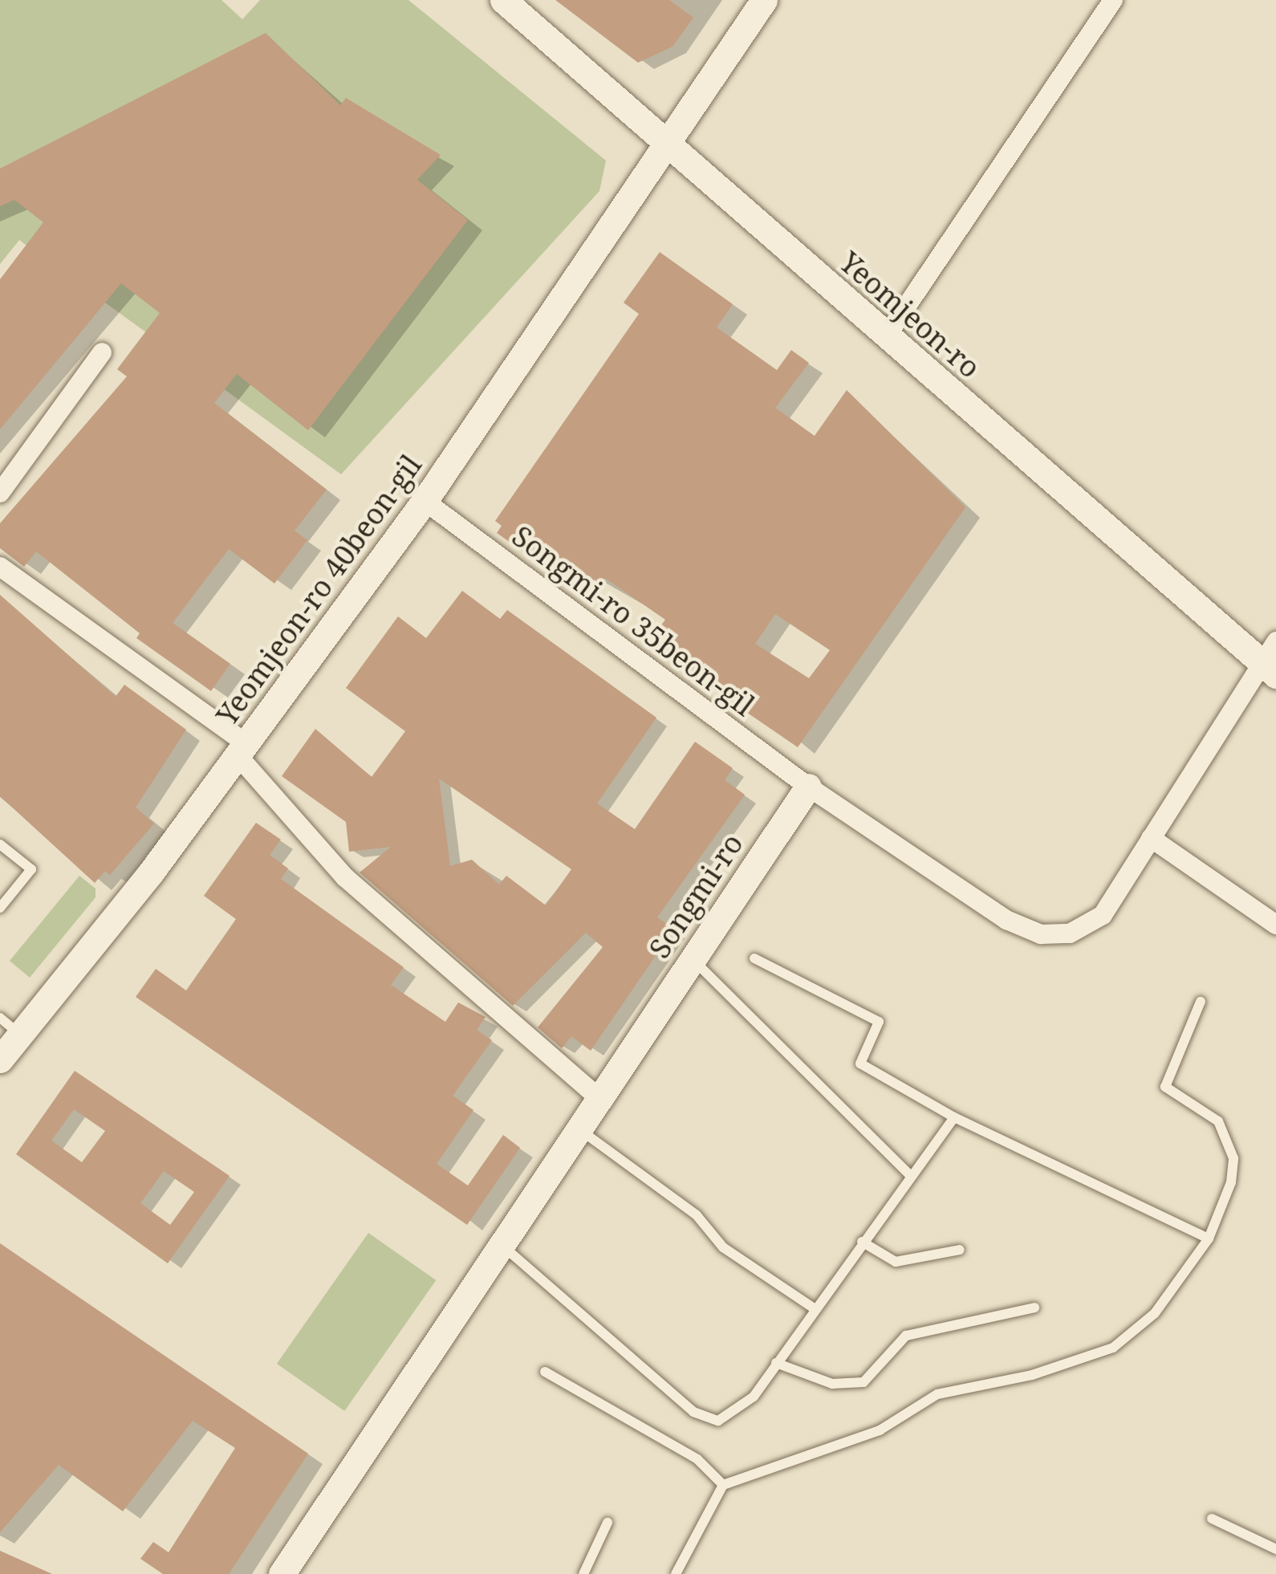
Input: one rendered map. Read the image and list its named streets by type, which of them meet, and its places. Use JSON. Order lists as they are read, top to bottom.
{
  "streets": {
    "street": [
      "Yeomjeon-ro",
      "Yeomjeon-ro 40beon-gil",
      "Songmi-ro 35beon-gil",
      "Songmi-ro"
    ]
  },
  "crossings": [
    ["Yeomjeon-ro", "Yeomjeon-ro 40beon-gil"],
    ["Yeomjeon-ro 40beon-gil", "Songmi-ro 35beon-gil"],
    ["Songmi-ro 35beon-gil", "Songmi-ro"]
  ]
}
